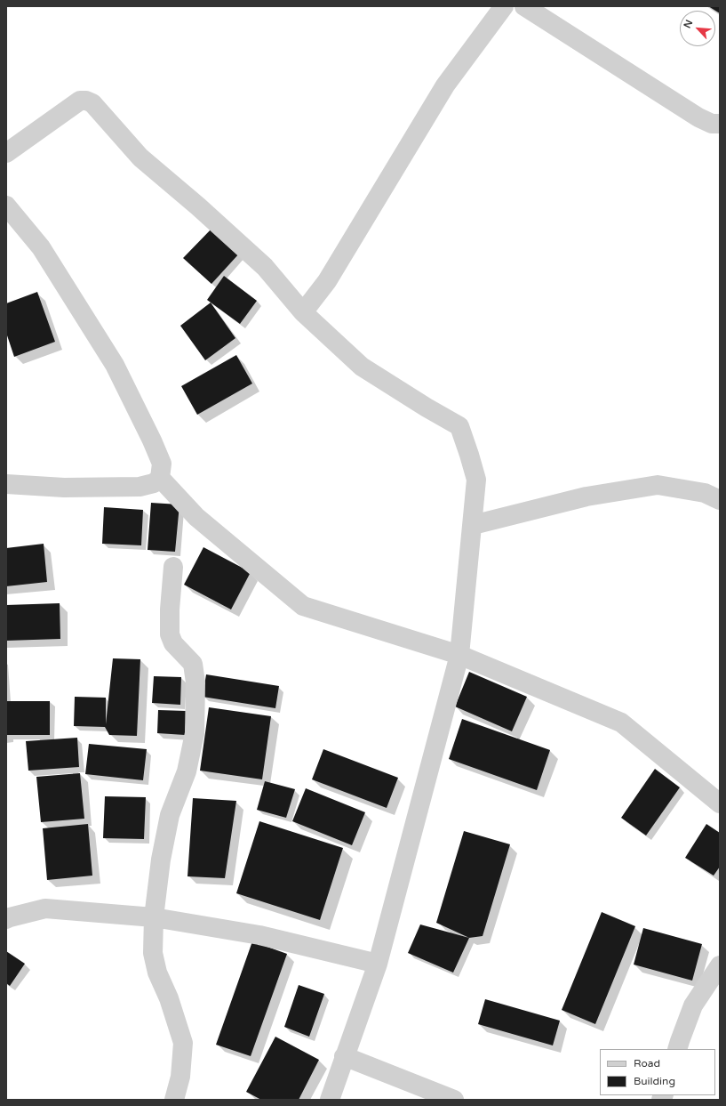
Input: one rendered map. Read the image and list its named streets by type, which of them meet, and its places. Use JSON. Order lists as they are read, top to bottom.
{
  "legend": ["Road", "Building"],
  "north": "top left"
}
